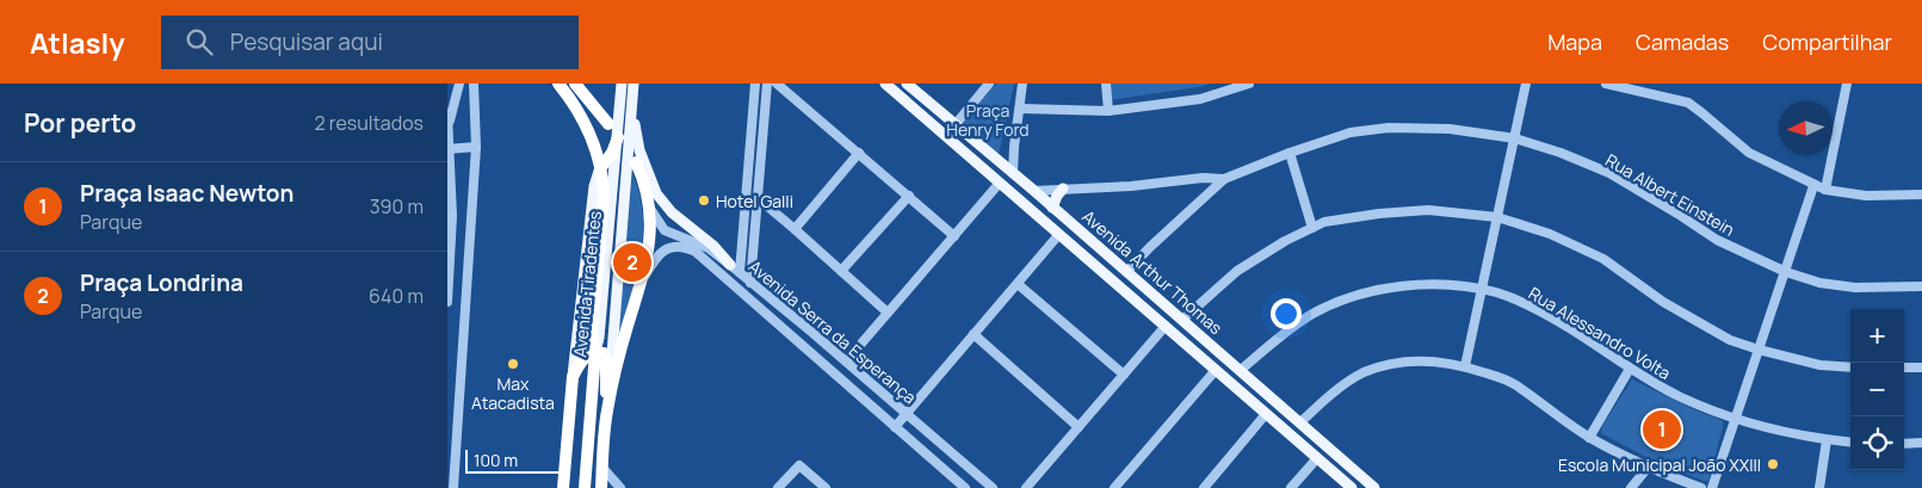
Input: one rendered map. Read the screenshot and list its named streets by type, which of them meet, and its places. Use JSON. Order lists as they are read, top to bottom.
{
  "streets": {
    "highway": ["Avenida Tiradentes"],
    "main road": ["Avenida Arthur Thomas"],
    "street": ["Rua Albert Einstein", "Avenida Serra da Esperança", "Rua Alessandro Volta"]
  },
  "crossings": [
    ["Rua Albert Einstein", "Avenida Arthur Thomas"],
    ["Avenida Arthur Thomas", "Rua Alessandro Volta"]
  ],
  "parks": ["Praça Henry Ford"],
  "places": ["Hotel Galli", "Max Atacadista", "Escola Municipal João XXIII"],
  "scale_bar": "100 m",
  "north": "left",
  "page": {
    "header": "Atlasly",
    "search": "Pesquisar aqui",
    "nav": ["Mapa", "Camadas", "Compartilhar"],
    "heading": ["Por perto", "2 resultados"],
    "list": [
      {
        "mark": "1",
        "name": "Praça Isaac Newton",
        "note": "Parque",
        "value": "390 m"
      },
      {
        "mark": "2",
        "name": "Praça Londrina",
        "note": "Parque",
        "value": "640 m"
      }
    ],
    "pins": ["2", "1"],
    "map_buttons": ["+", "−"],
    "scale": "100 m"
  }
}
